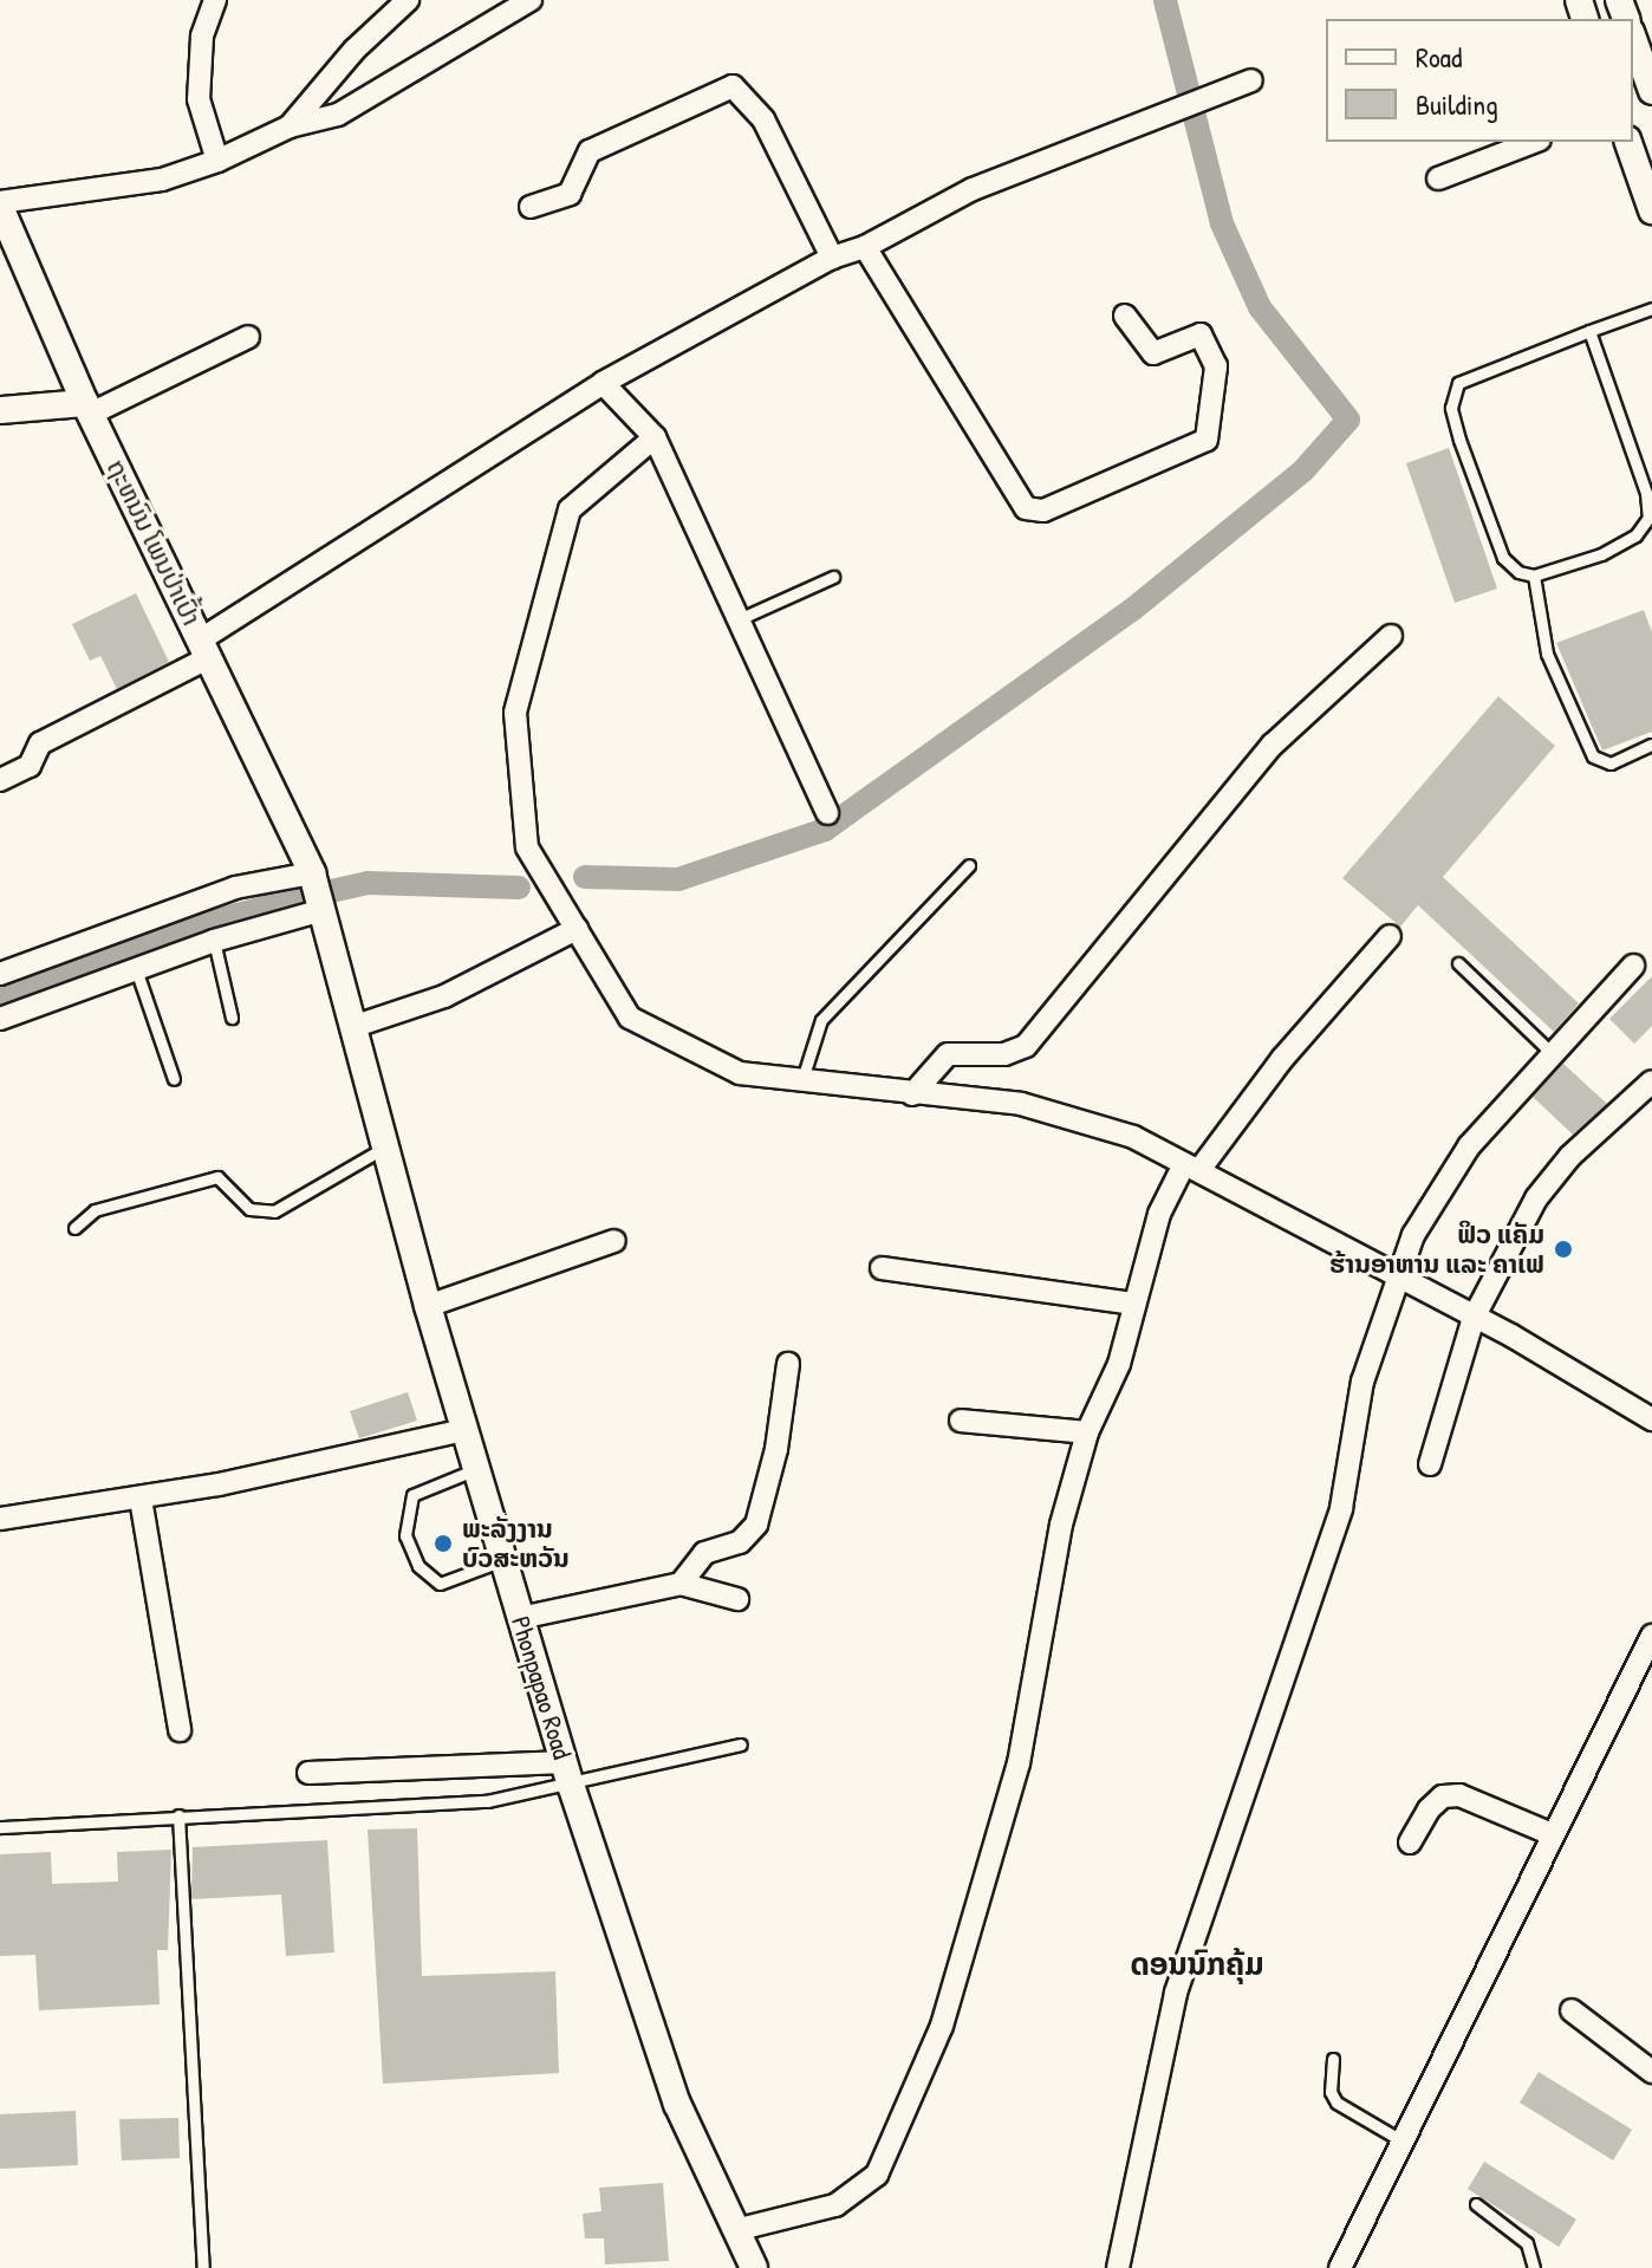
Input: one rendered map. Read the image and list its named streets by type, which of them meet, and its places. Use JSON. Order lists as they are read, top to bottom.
{
  "streets": {
    "street": ["ຖະຫນົນ ໂພນປ່າເປົ້າ", "Phonpapao Road"]
  },
  "crossings": [
    ["ຖະຫນົນ ໂພນປ່າເປົ້າ", "Phonpapao Road"]
  ],
  "districts": ["ດອນນົກຄຸ້ມ"],
  "places": ["ຟິວ ແຄັມ ຮ້ານອາຫານ ແລະ ຄາເຟ", "ພະລັງງານ ບົວສະຫວັນ"],
  "legend": ["Road", "Building"]
}
